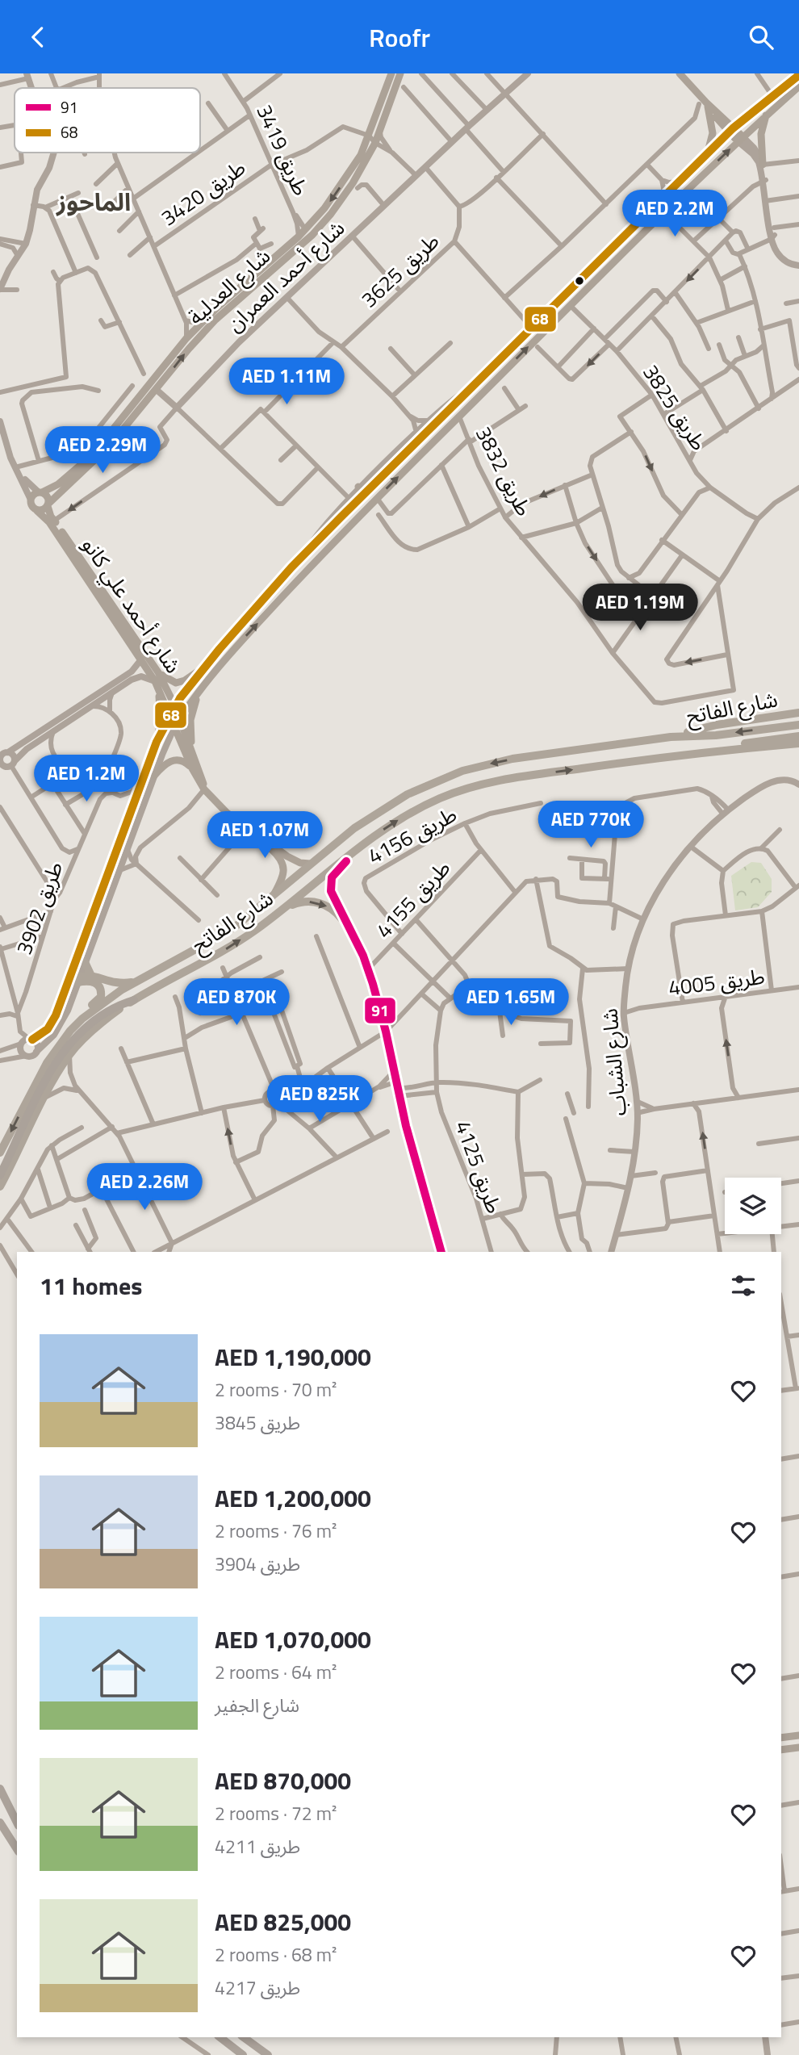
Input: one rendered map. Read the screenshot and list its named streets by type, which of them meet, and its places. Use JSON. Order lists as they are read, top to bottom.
{
  "streets": {
    "main road": ["شارع العدلية", "شارع أحمد علي كانو", "شارع الفاتح"],
    "street": [
      "طريق 3419",
      "طريق 3420",
      "طريق 3625",
      "شارع أحمد العمران",
      "طريق 3825",
      "طريق 3832",
      "طريق 4156",
      "طريق 4155",
      "طريق 3902",
      "طريق 4005",
      "شارع الشباب",
      "طريق 4125"
    ]
  },
  "crossings": [
    ["طريق 3419", "طريق 3420"],
    ["طريق 3419", "شارع العدلية"],
    ["طريق 3420", "شارع العدلية"],
    ["شارع أحمد العمران", "شارع أحمد علي كانو"],
    ["شارع العدلية", "شارع أحمد علي كانو"],
    ["طريق 4156", "طريق 4155"],
    ["طريق 4005", "شارع الشباب"]
  ],
  "districts": ["الماحوز"],
  "lines": ["transit line 68", "transit line 91"],
  "legend": ["91", "68"],
  "page": {
    "header": "Roofr",
    "price": [
      "AED 2.2M",
      "AED 1.11M",
      "AED 2.29M",
      "AED 1.19M",
      "AED 1.2M",
      "AED 770K",
      "AED 1.07M",
      "AED 870K",
      "AED 1.65M",
      "AED 825K",
      "AED 2.26M"
    ],
    "heading": "11 homes",
    "list": [
      {
        "name": "AED 1,190,000",
        "note": "2 rooms · 70 m² · طريق 3845"
      },
      {
        "name": "AED 1,200,000",
        "note": "2 rooms · 76 m² · طريق 3904"
      },
      {
        "name": "AED 1,070,000",
        "note": "2 rooms · 64 m² · شارع الجفير"
      },
      {
        "name": "AED 870,000",
        "note": "2 rooms · 72 m² · طريق 4211"
      },
      {
        "name": "AED 825,000",
        "note": "2 rooms · 68 m² · طريق 4217"
      }
    ]
  }
}
